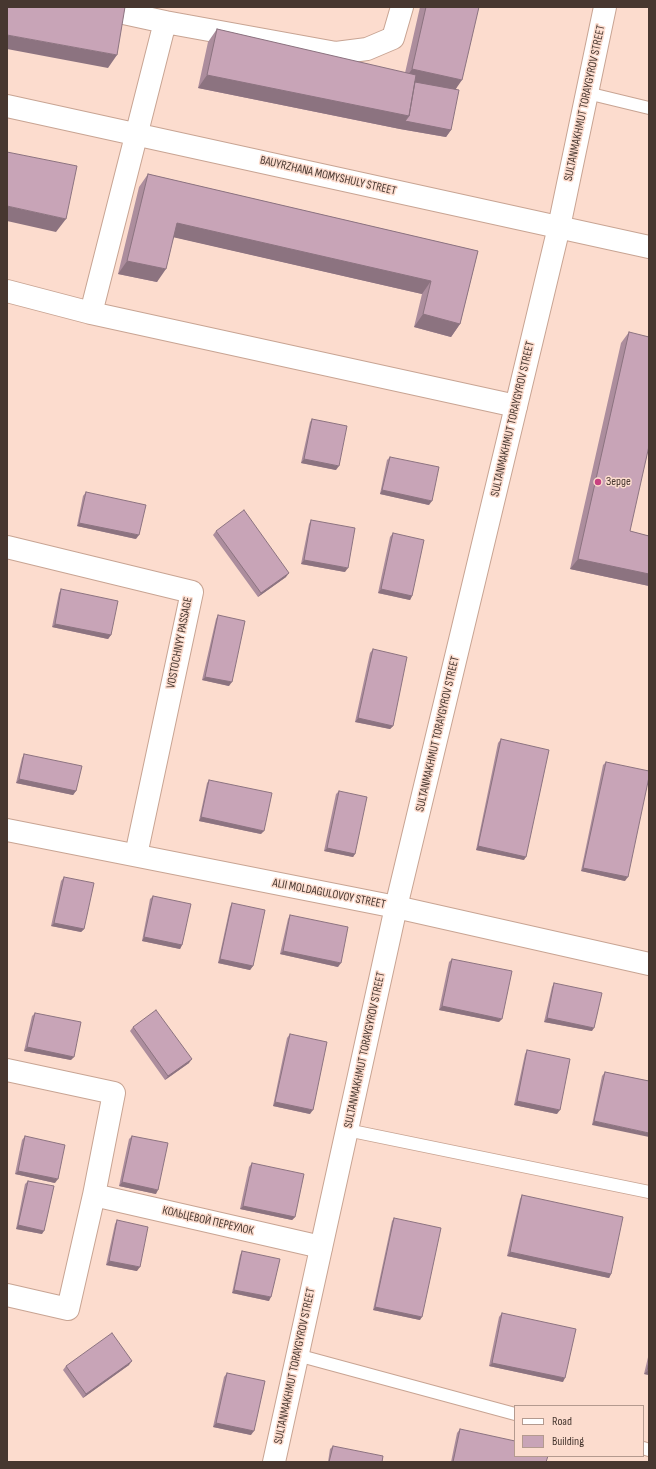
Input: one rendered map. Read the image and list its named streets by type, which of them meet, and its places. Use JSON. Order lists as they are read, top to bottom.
{
  "streets": {
    "street": [
      "SULTANMAKHMUT TORAYGYROV STREET",
      "BAUYRZHANA MOMYSHULY STREET",
      "VOSTOCHNYY PASSAGE",
      "ALII MOLDAGULOVOY STREET",
      "КОЛЬЦЕВОЙ ПЕРЕУЛОК"
    ]
  },
  "crossings": [
    ["SULTANMAKHMUT TORAYGYROV STREET", "BAUYRZHANA MOMYSHULY STREET"],
    ["SULTANMAKHMUT TORAYGYROV STREET", "ALII MOLDAGULOVOY STREET"],
    ["SULTANMAKHMUT TORAYGYROV STREET", "КОЛЬЦЕВОЙ ПЕРЕУЛОК"],
    ["VOSTOCHNYY PASSAGE", "ALII MOLDAGULOVOY STREET"]
  ],
  "places": ["Зерде"],
  "legend": ["Road", "Building"]
}
